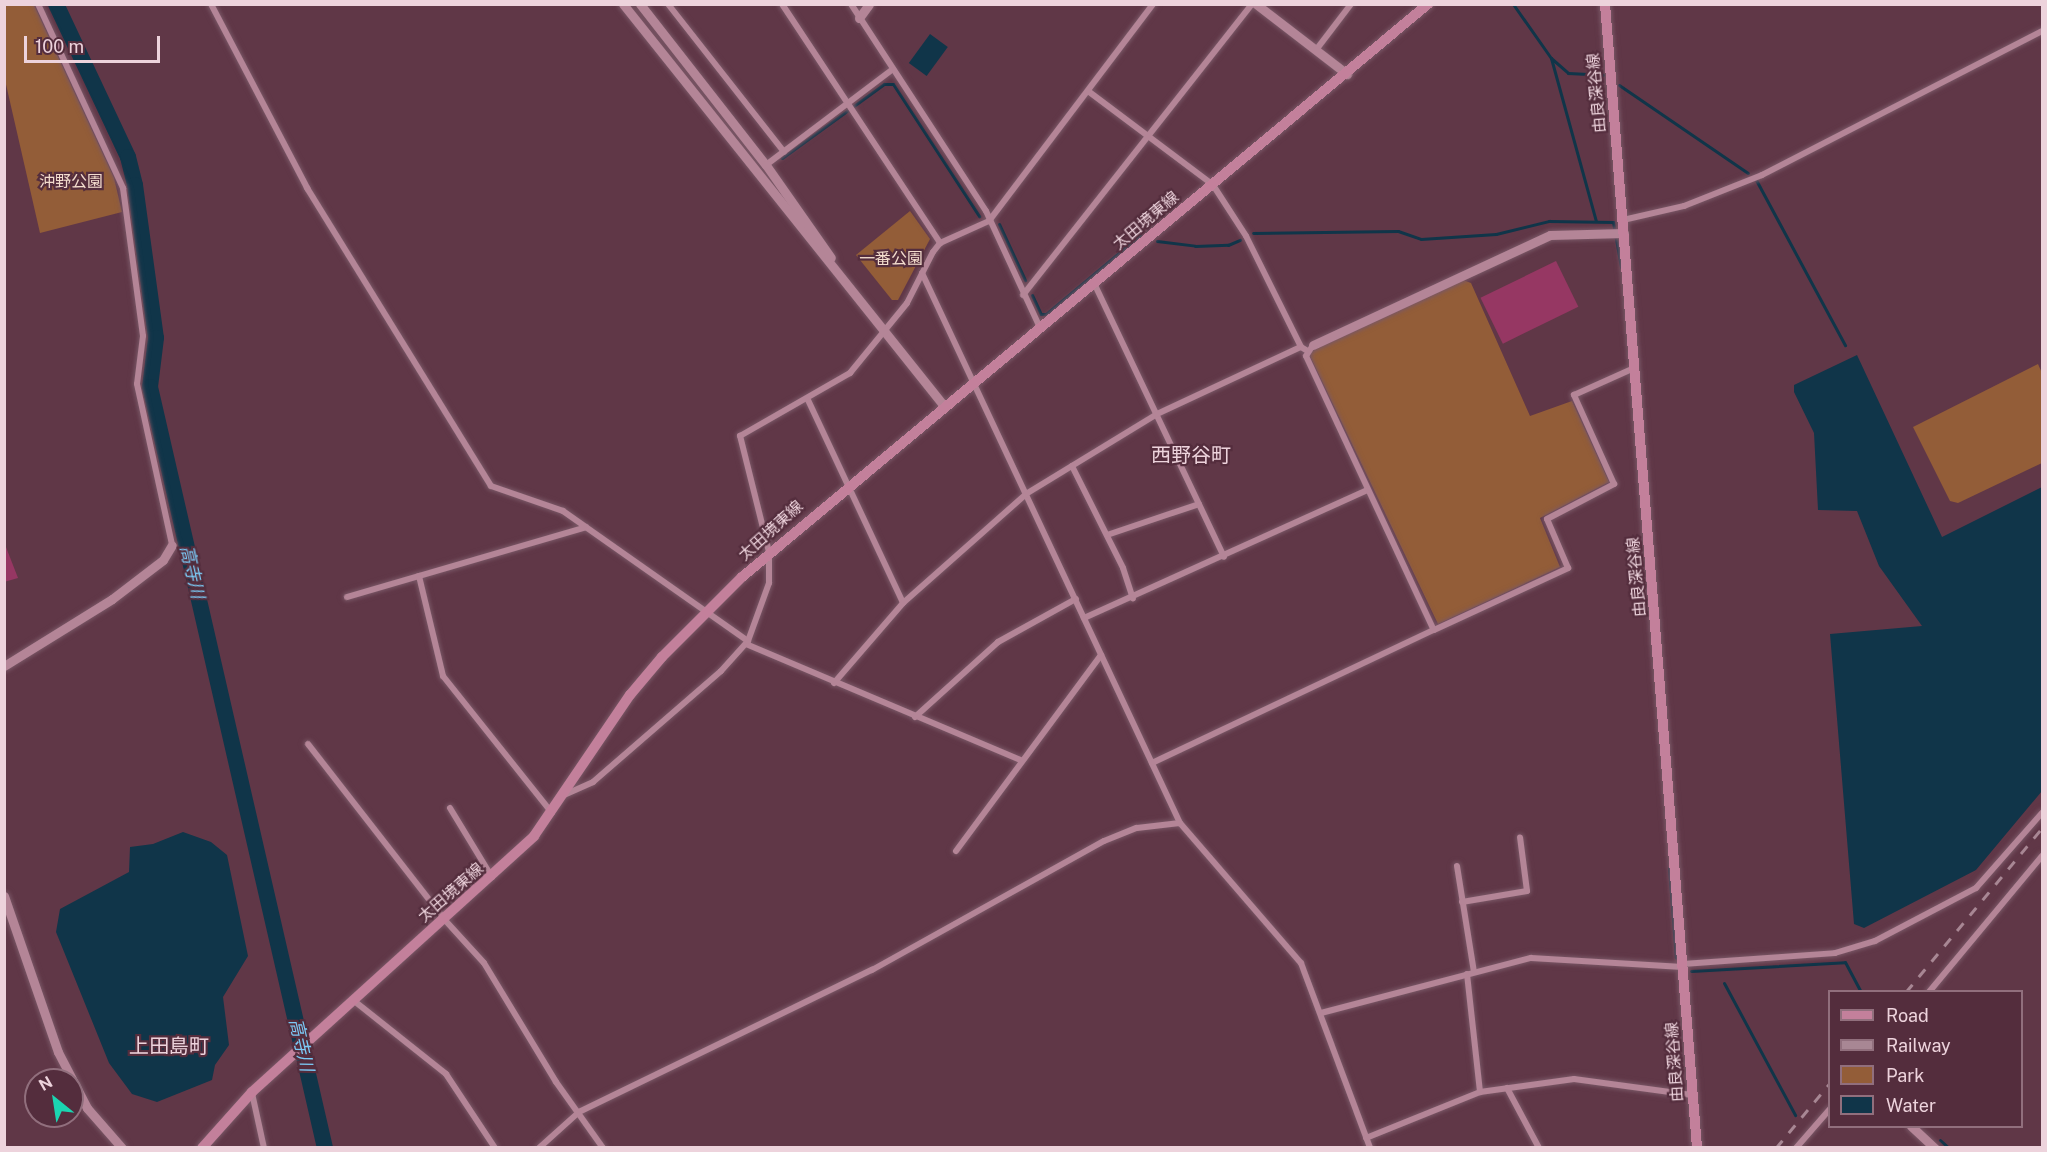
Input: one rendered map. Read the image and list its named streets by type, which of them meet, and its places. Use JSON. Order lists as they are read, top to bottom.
{
  "streets": {
    "main road": ["由良深谷線", "太田境東線"]
  },
  "districts": ["西野谷町", "上田島町"],
  "water": ["高寺川"],
  "parks": ["沖野公園", "一番公園"],
  "legend": [
    "Road",
    "Railway",
    "Park",
    "Water"
  ],
  "scale_bar": "100 m",
  "north": "top left"
}
